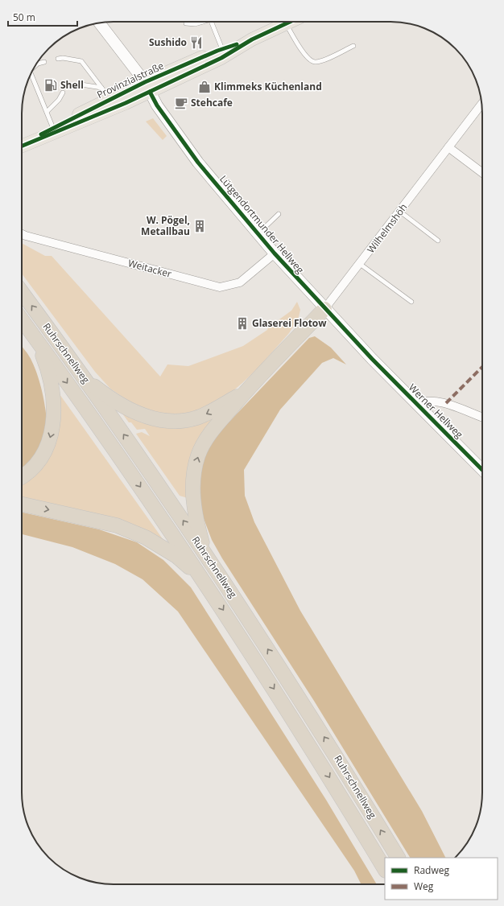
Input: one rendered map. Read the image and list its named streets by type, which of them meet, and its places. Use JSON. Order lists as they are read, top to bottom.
{
  "streets": {
    "highway": ["Ruhrschnellweg"],
    "main road": ["Provinzialstraße", "Lütgendortmunder Hellweg", "Werner Hellweg"],
    "street": ["Wilhelmshöh", "Weitacker"]
  },
  "crossings": [
    ["Provinzialstraße", "Lütgendortmunder Hellweg"],
    ["Lütgendortmunder Hellweg", "Wilhelmshöh"],
    ["Lütgendortmunder Hellweg", "Weitacker"],
    ["Lütgendortmunder Hellweg", "Werner Hellweg"]
  ],
  "places": {
    "restaurant": ["Sushido"],
    "fuel station": ["Shell"],
    "shop": ["Klimmeks Küchenland"],
    "cafe": ["Stehcafe"],
    "building": ["W. Pögel, Metallbau", "Glaserei Flotow"]
  },
  "legend": ["Radweg", "Weg"],
  "scale_bar": "50 m"
}
